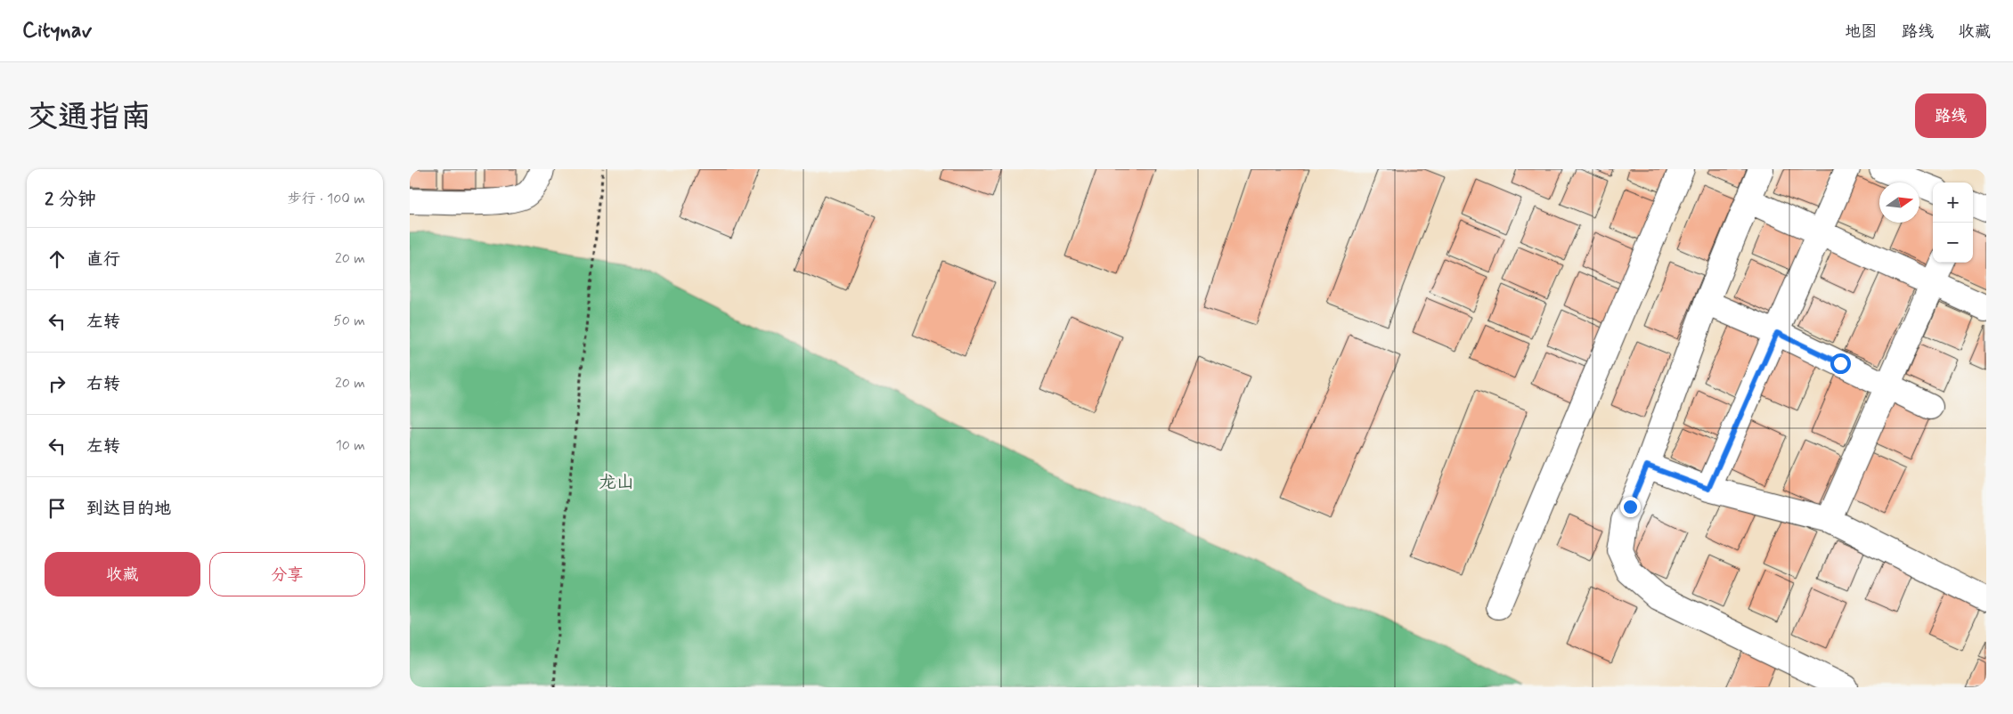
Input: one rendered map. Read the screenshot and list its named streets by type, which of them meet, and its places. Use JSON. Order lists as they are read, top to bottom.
{
  "parks": ["龙山"],
  "north": "right",
  "page": {
    "header": "Citynav",
    "nav": ["地图", "路线", "收藏"],
    "buttons": [
      "路线",
      ["收藏", "分享"]
    ],
    "title": "交通指南",
    "heading": ["2 分钟", "步行 · 100 m"],
    "map_buttons": ["+", "−"],
    "list": [
      ["直行", "20 m"],
      ["左转", "50 m"],
      ["右转", "20 m"],
      ["左转", "10 m"],
      "到达目的地"
    ]
  }
}
